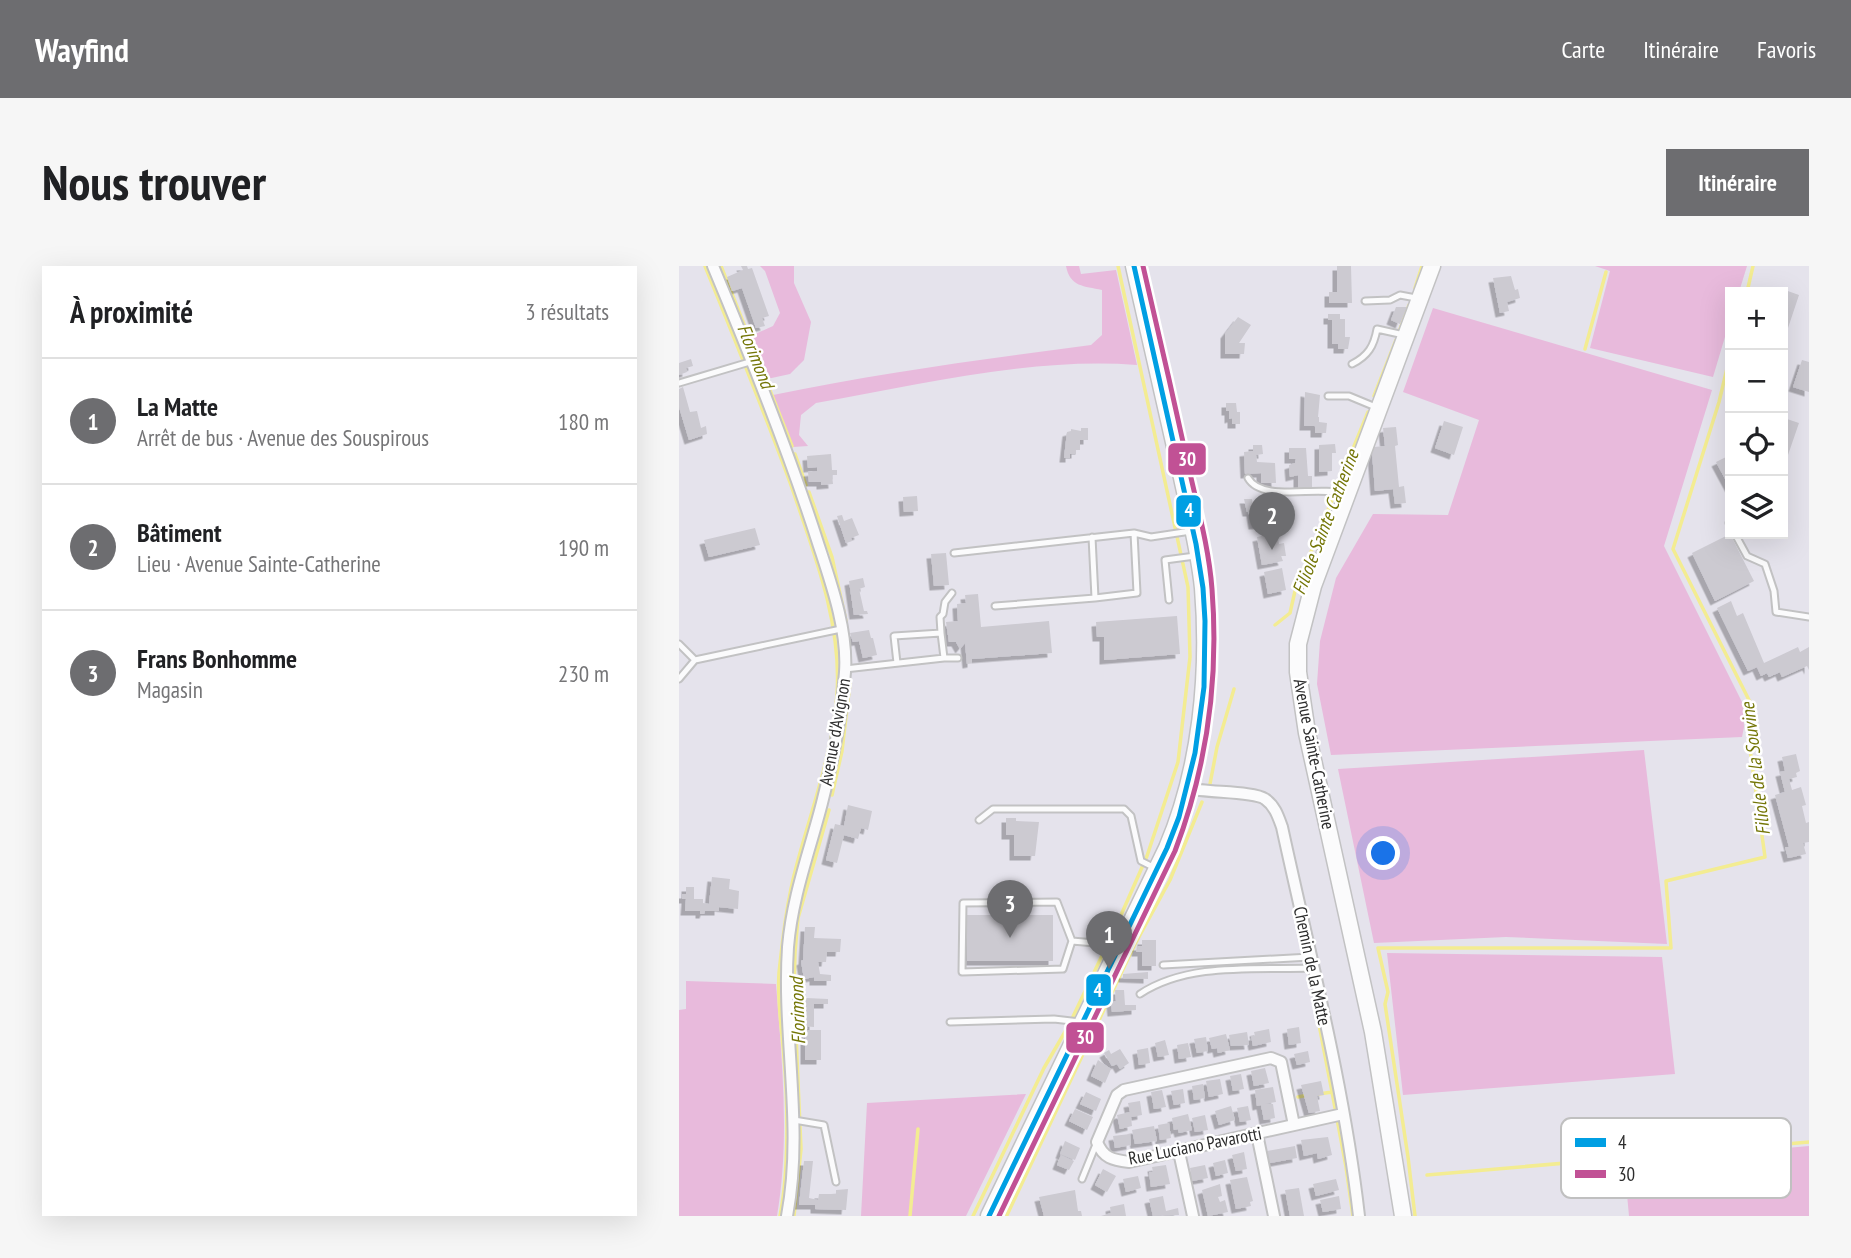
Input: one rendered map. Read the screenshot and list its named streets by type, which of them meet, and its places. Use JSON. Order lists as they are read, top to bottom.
{
  "streets": {
    "main road": ["Avenue Sainte-Catherine"],
    "street": ["Avenue d'Avignon", "Chemin de la Matte", "Rue Luciano Pavarotti"]
  },
  "crossings": [
    ["Chemin de la Matte", "Rue Luciano Pavarotti"]
  ],
  "water": ["Florimond", "Filiole Sainte Catherine", "Filiole de la Souvine"],
  "lines": ["transit line 4", "transit line 30"],
  "legend": ["4", "30"],
  "page": {
    "header": "Wayfind",
    "nav": ["Carte", "Itinéraire", "Favoris"],
    "buttons": "Itinéraire",
    "title": "Nous trouver",
    "heading": ["À proximité", "3 résultats"],
    "map_buttons": ["+", "−"],
    "list": [
      {
        "mark": "1",
        "name": "La Matte",
        "note": "Arrêt de bus · Avenue des Souspirous",
        "value": "180 m"
      },
      {
        "mark": "2",
        "name": "Bâtiment",
        "note": "Lieu · Avenue Sainte-Catherine",
        "value": "190 m"
      },
      {
        "mark": "3",
        "name": "Frans Bonhomme",
        "note": "Magasin",
        "value": "230 m"
      }
    ],
    "pins": ["2", "3", "1"]
  }
}
